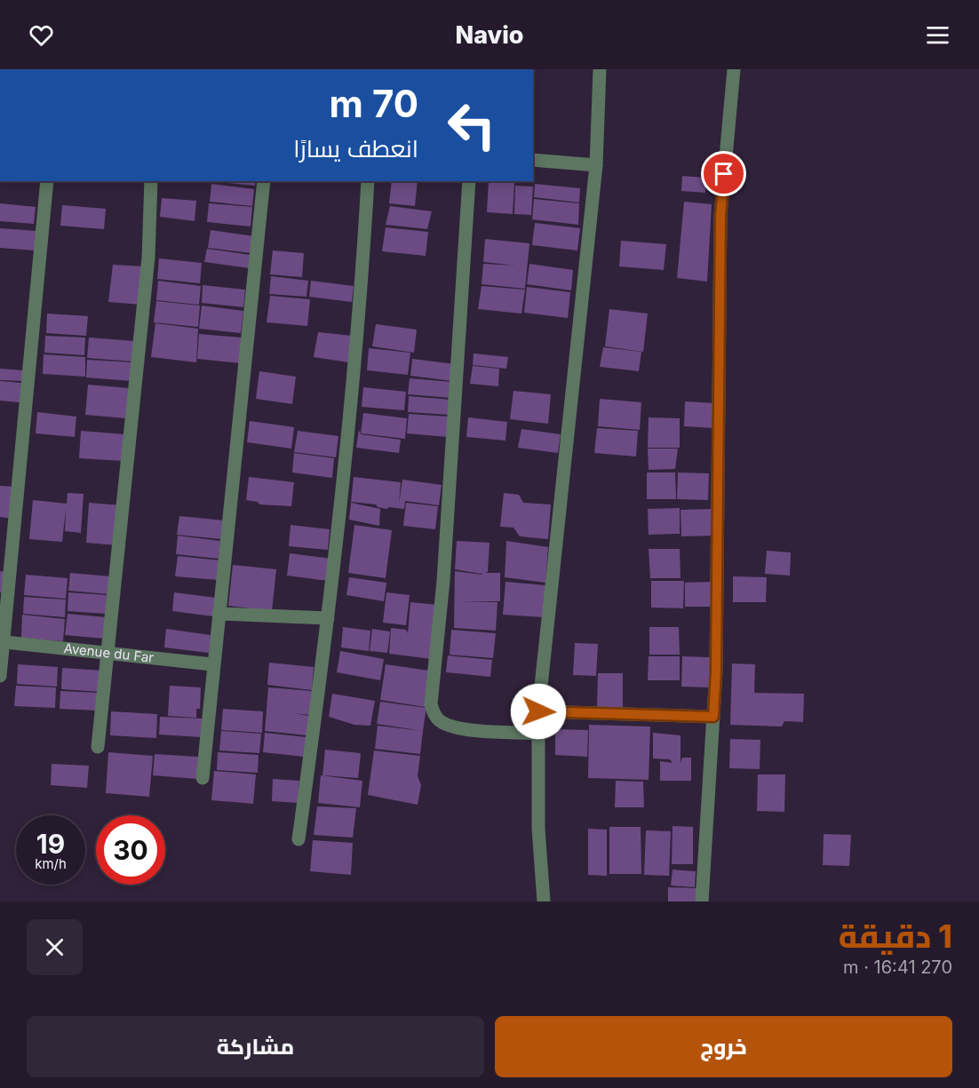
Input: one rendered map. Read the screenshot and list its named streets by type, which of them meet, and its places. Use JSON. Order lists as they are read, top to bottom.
{
  "streets": {
    "street": ["Avenue du Far"]
  },
  "page": {
    "header": "Navio",
    "turn": ["70 m", "انعطف يسارًا"],
    "speed": "19 km/h",
    "limit": "30",
    "heading": ["1 دقيقة", "270 m · 16:41"],
    "buttons": ["خروج", "مشاركة"]
  }
}
